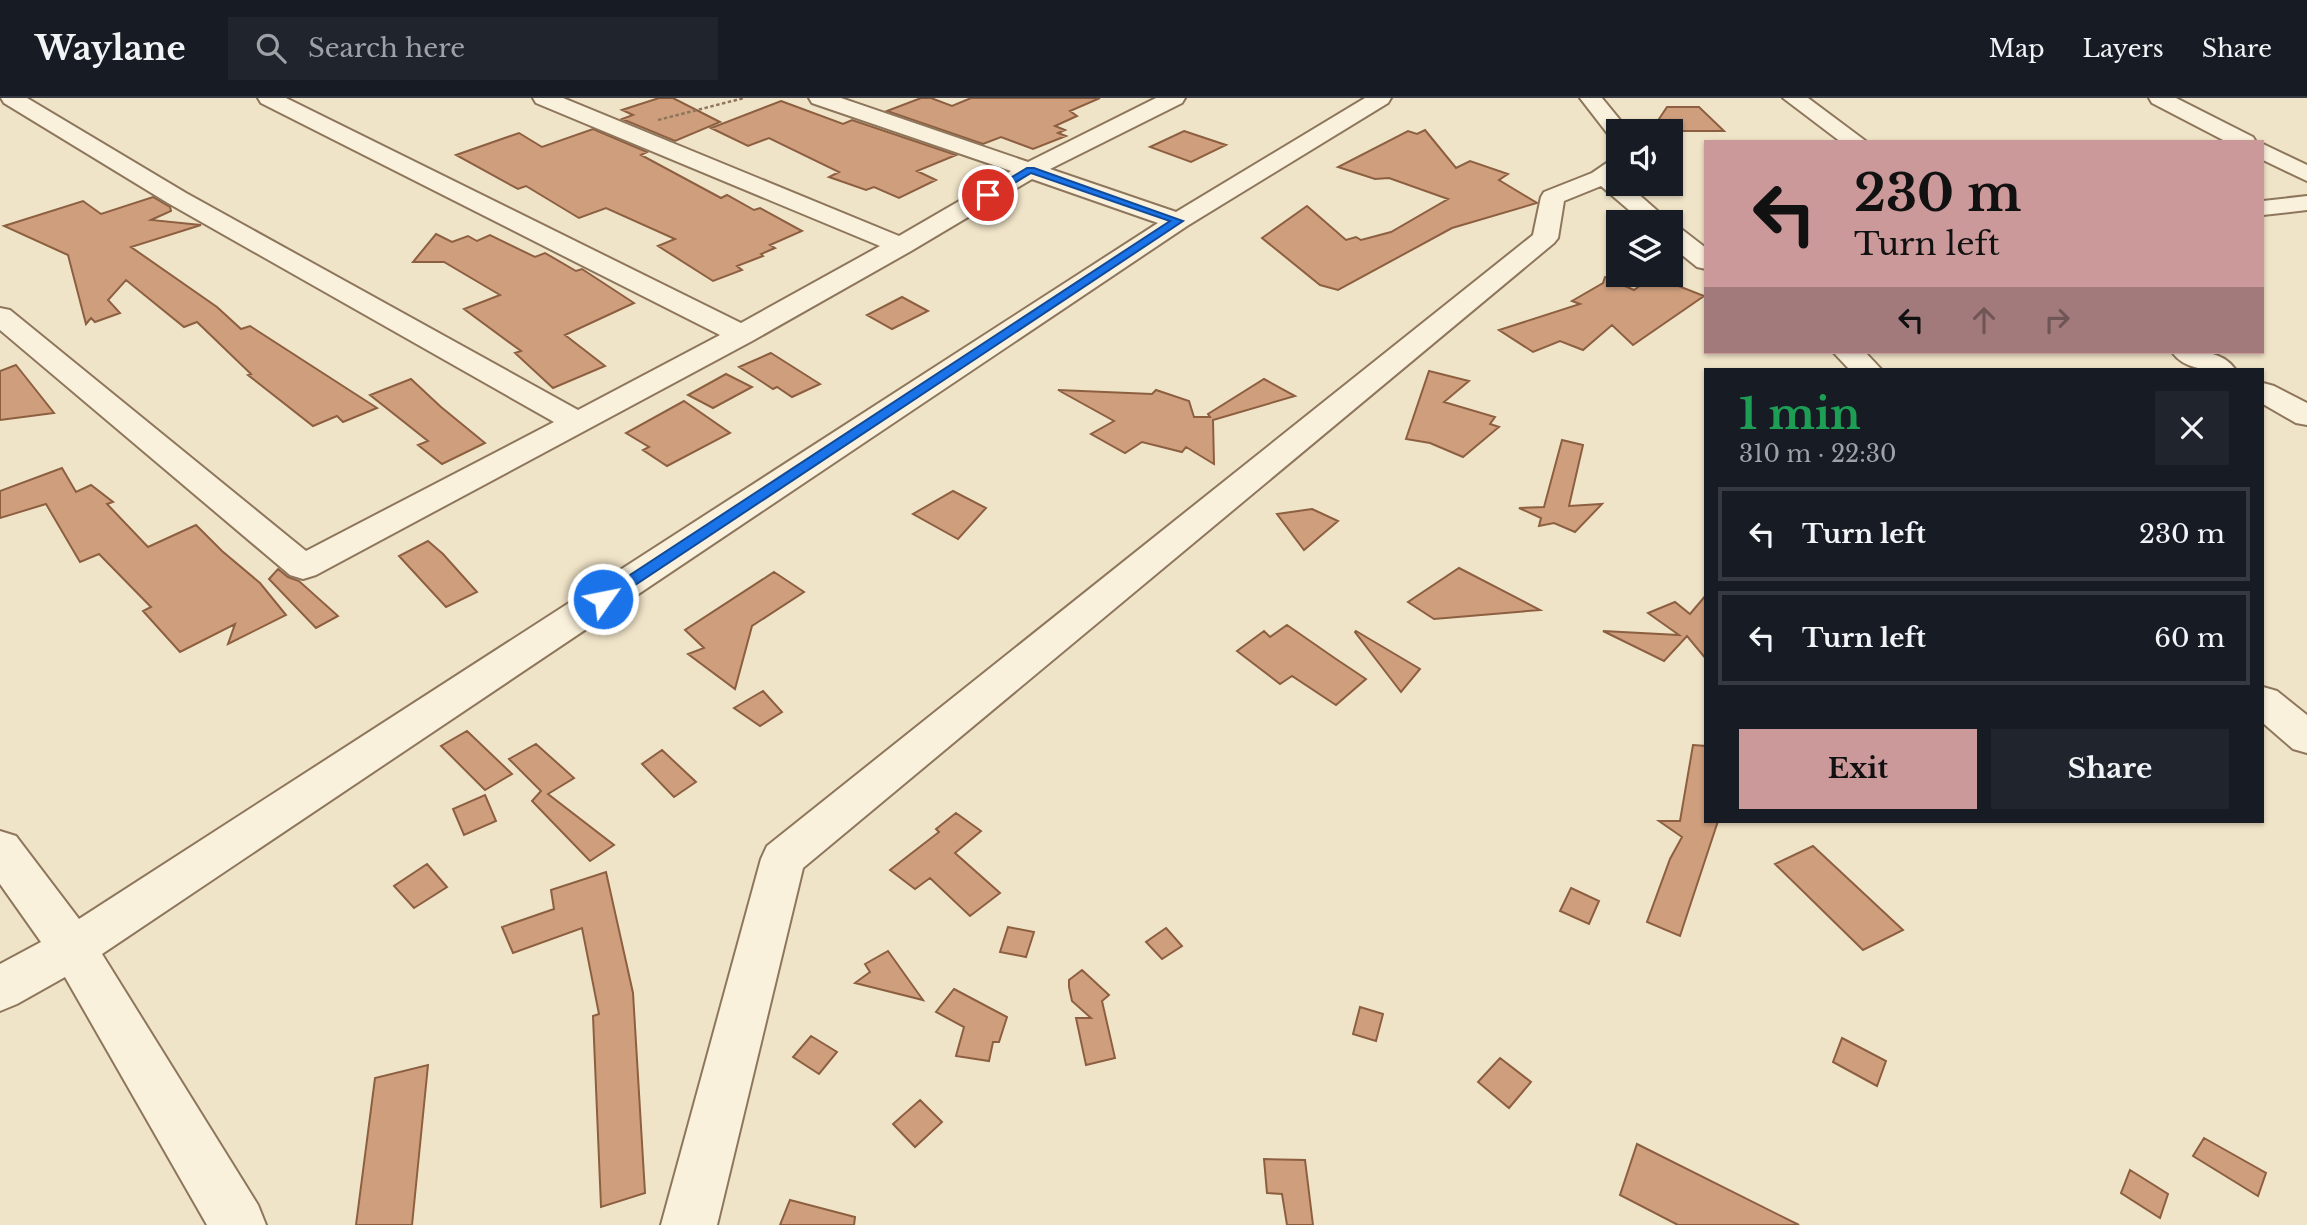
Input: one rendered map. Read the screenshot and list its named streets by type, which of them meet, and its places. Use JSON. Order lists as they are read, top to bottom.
{
  "page": {
    "header": "Waylane",
    "search": "Search here",
    "nav": ["Map", "Layers", "Share"],
    "turn": ["230 m", "Turn left"],
    "heading": ["1 min", "310 m · 22:30"],
    "list": [
      {
        "name": "Turn left",
        "value": "230 m"
      },
      {
        "name": "Turn left",
        "value": "60 m"
      }
    ],
    "buttons": ["Exit", "Share"]
  }
}
